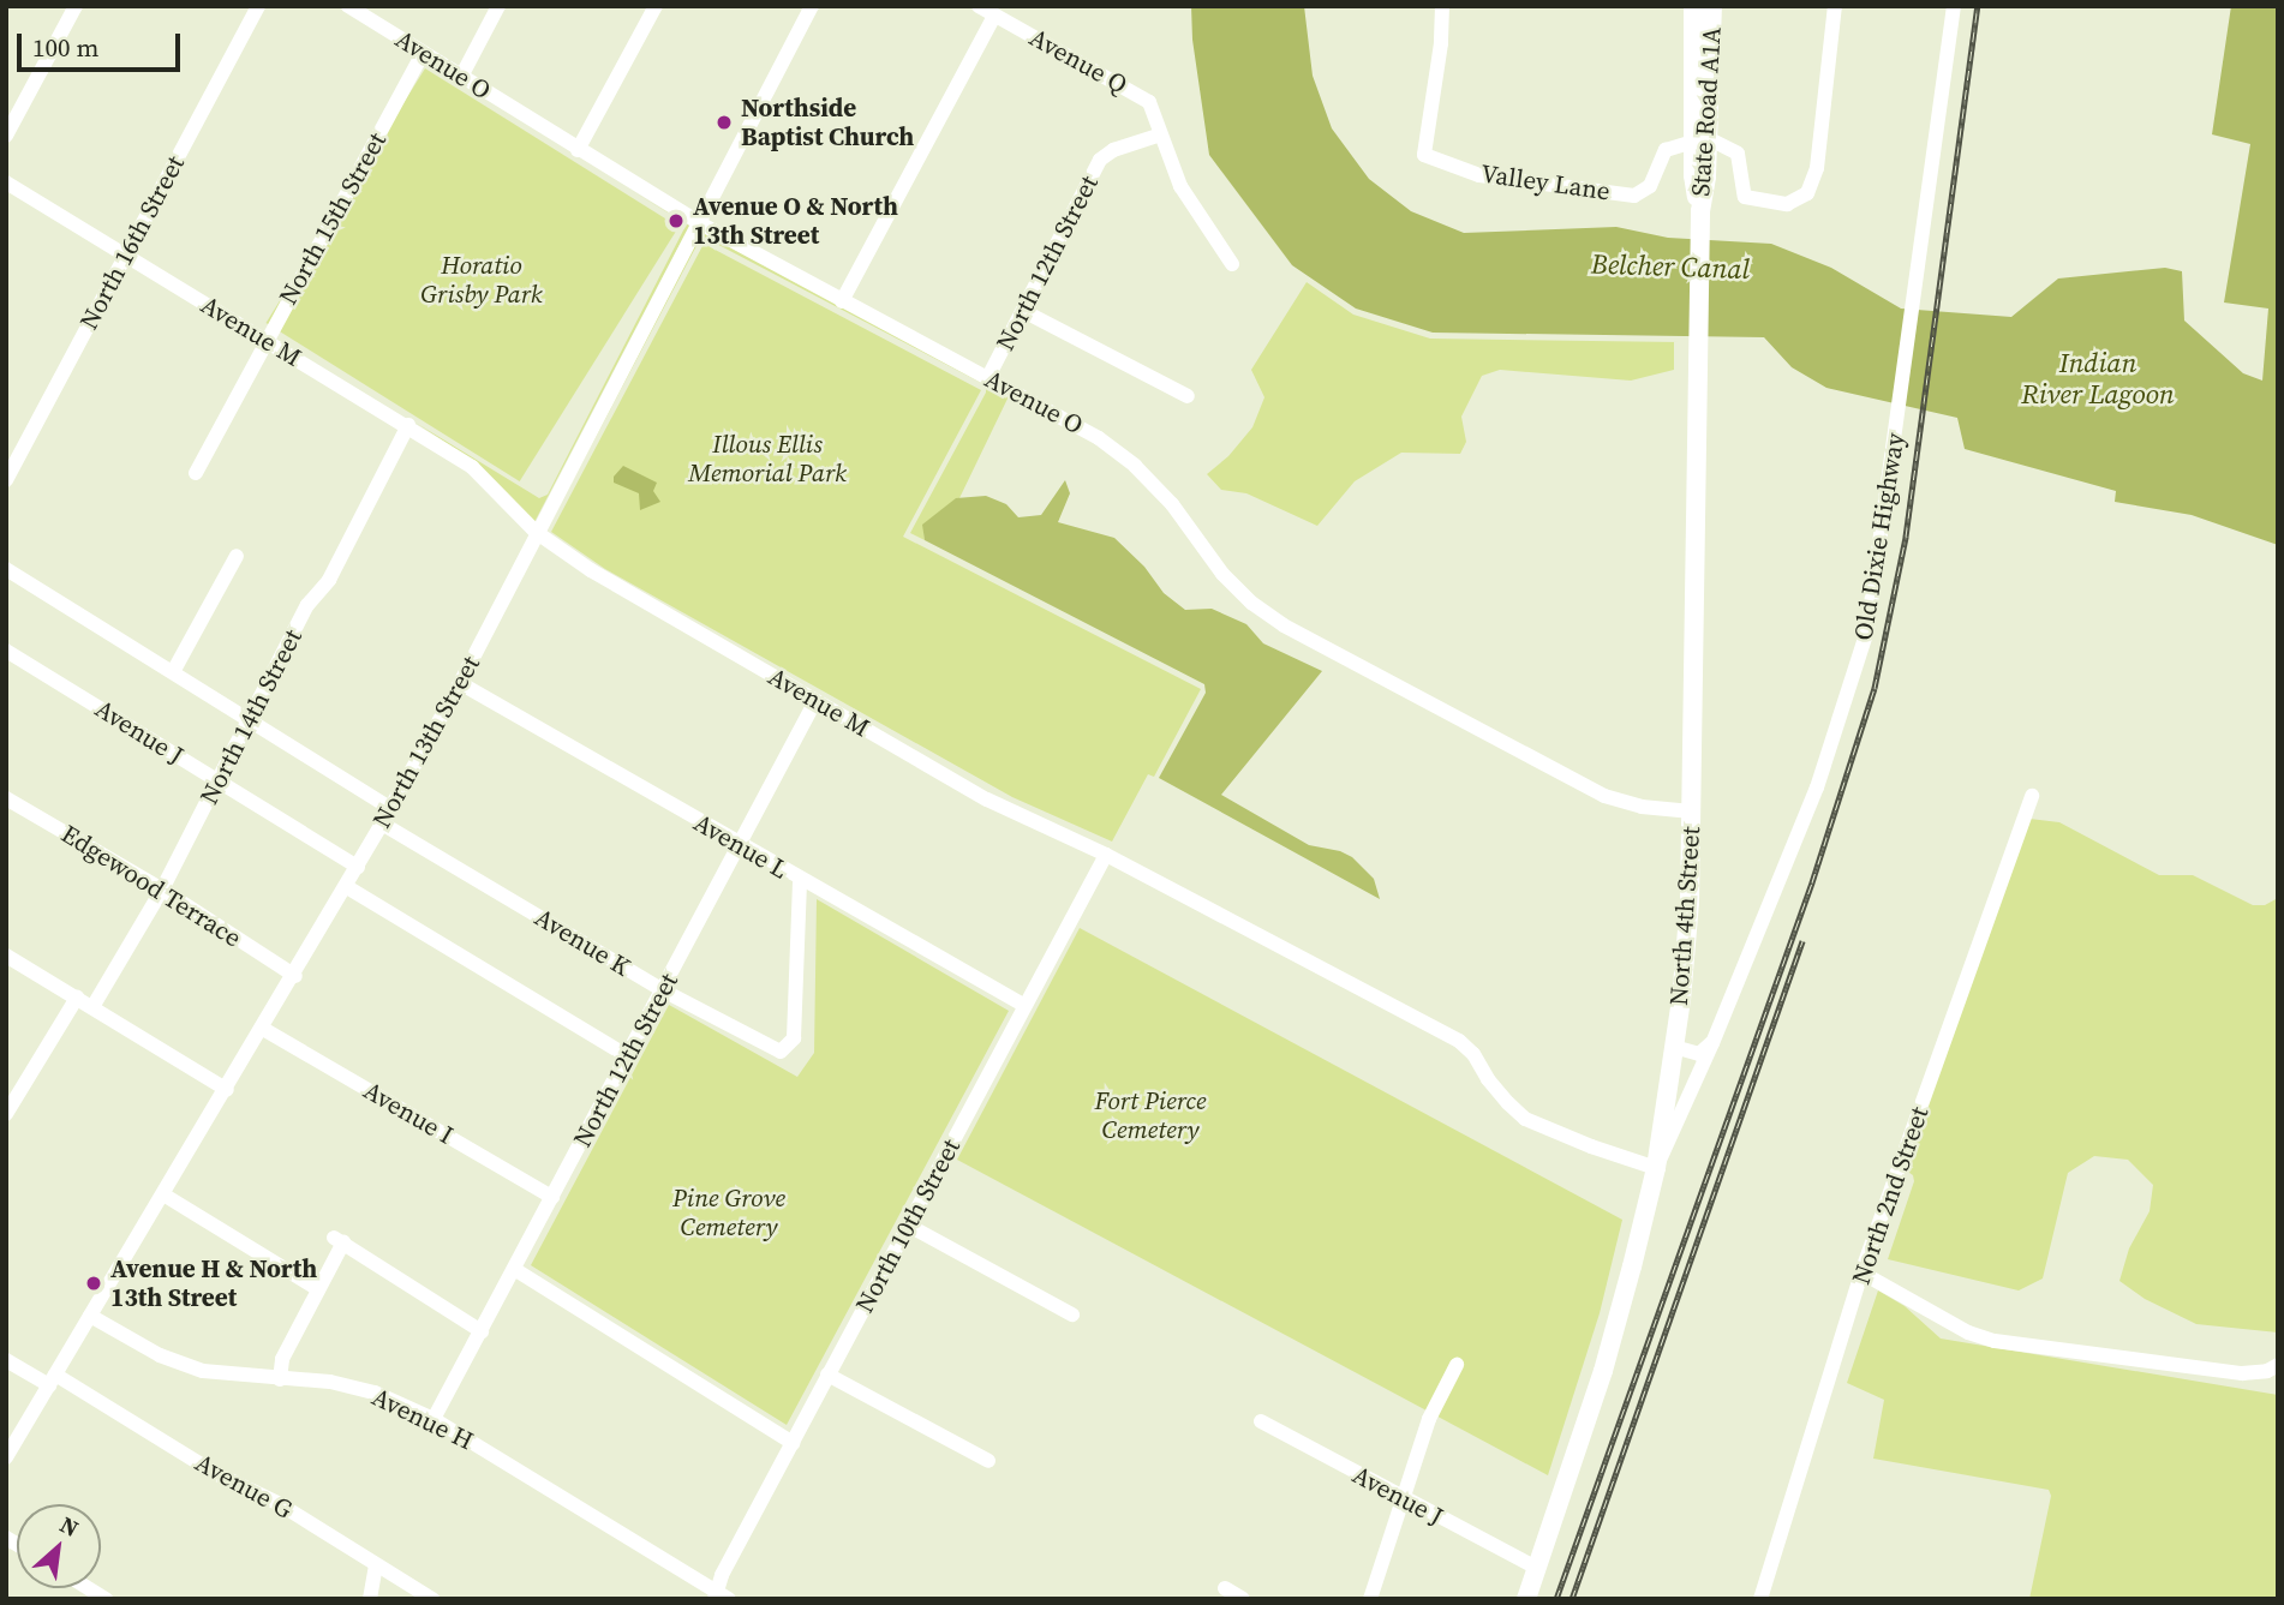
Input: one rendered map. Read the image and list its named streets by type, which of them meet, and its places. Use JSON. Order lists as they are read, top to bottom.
{
  "streets": {
    "main road": ["State Road A1A", "North 4th Street"],
    "street": [
      "Avenue Q",
      "Avenue O",
      "Valley Lane",
      "North 15th Street",
      "North 16th Street",
      "North 12th Street",
      "Avenue M",
      "Old Dixie Highway",
      "North 14th Street",
      "Avenue J",
      "North 13th Street",
      "Avenue L",
      "Edgewood Terrace",
      "Avenue K",
      "Avenue I",
      "North 2nd Street",
      "North 10th Street",
      "Avenue H",
      "Avenue G"
    ]
  },
  "crossings": [
    ["Avenue Q", "North 12th Street"],
    ["Avenue O", "North 15th Street"],
    ["Avenue O", "North 12th Street"],
    ["Avenue O", "North 13th Street"],
    ["Avenue O", "North 4th Street"],
    ["State Road A1A", "Valley Lane"],
    ["State Road A1A", "North 4th Street"],
    ["North 15th Street", "Avenue M"],
    ["North 16th Street", "Avenue M"],
    ["North 12th Street", "Avenue M"],
    ["North 12th Street", "Avenue L"],
    ["North 12th Street", "Avenue K"],
    ["North 12th Street", "Avenue I"],
    ["North 12th Street", "Avenue H"],
    ["Avenue M", "Old Dixie Highway"],
    ["Avenue M", "North 14th Street"],
    ["Avenue M", "North 13th Street"],
    ["Avenue M", "North 4th Street"],
    ["Avenue M", "North 10th Street"],
    ["Old Dixie Highway", "North 4th Street"],
    ["North 14th Street", "Avenue J"],
    ["North 14th Street", "Edgewood Terrace"],
    ["Avenue J", "North 13th Street"],
    ["Avenue J", "North 4th Street"],
    ["North 13th Street", "Avenue L"],
    ["North 13th Street", "Edgewood Terrace"],
    ["North 13th Street", "Avenue K"],
    ["North 13th Street", "Avenue I"],
    ["North 13th Street", "Avenue H"],
    ["North 13th Street", "Avenue G"],
    ["Avenue L", "Avenue K"],
    ["Avenue L", "North 10th Street"],
    ["North 10th Street", "Avenue H"]
  ],
  "water": ["Belcher Canal", "Indian River Lagoon"],
  "parks": [
    "Horatio Grisby Park",
    "Illous Ellis Memorial Park",
    "Fort Pierce Cemetery",
    "Pine Grove Cemetery"
  ],
  "places": ["Northside Baptist Church", "Avenue O & North 13th Street", "Avenue H & North 13th Street"],
  "scale_bar": "100 m",
  "north": "top right"
}
